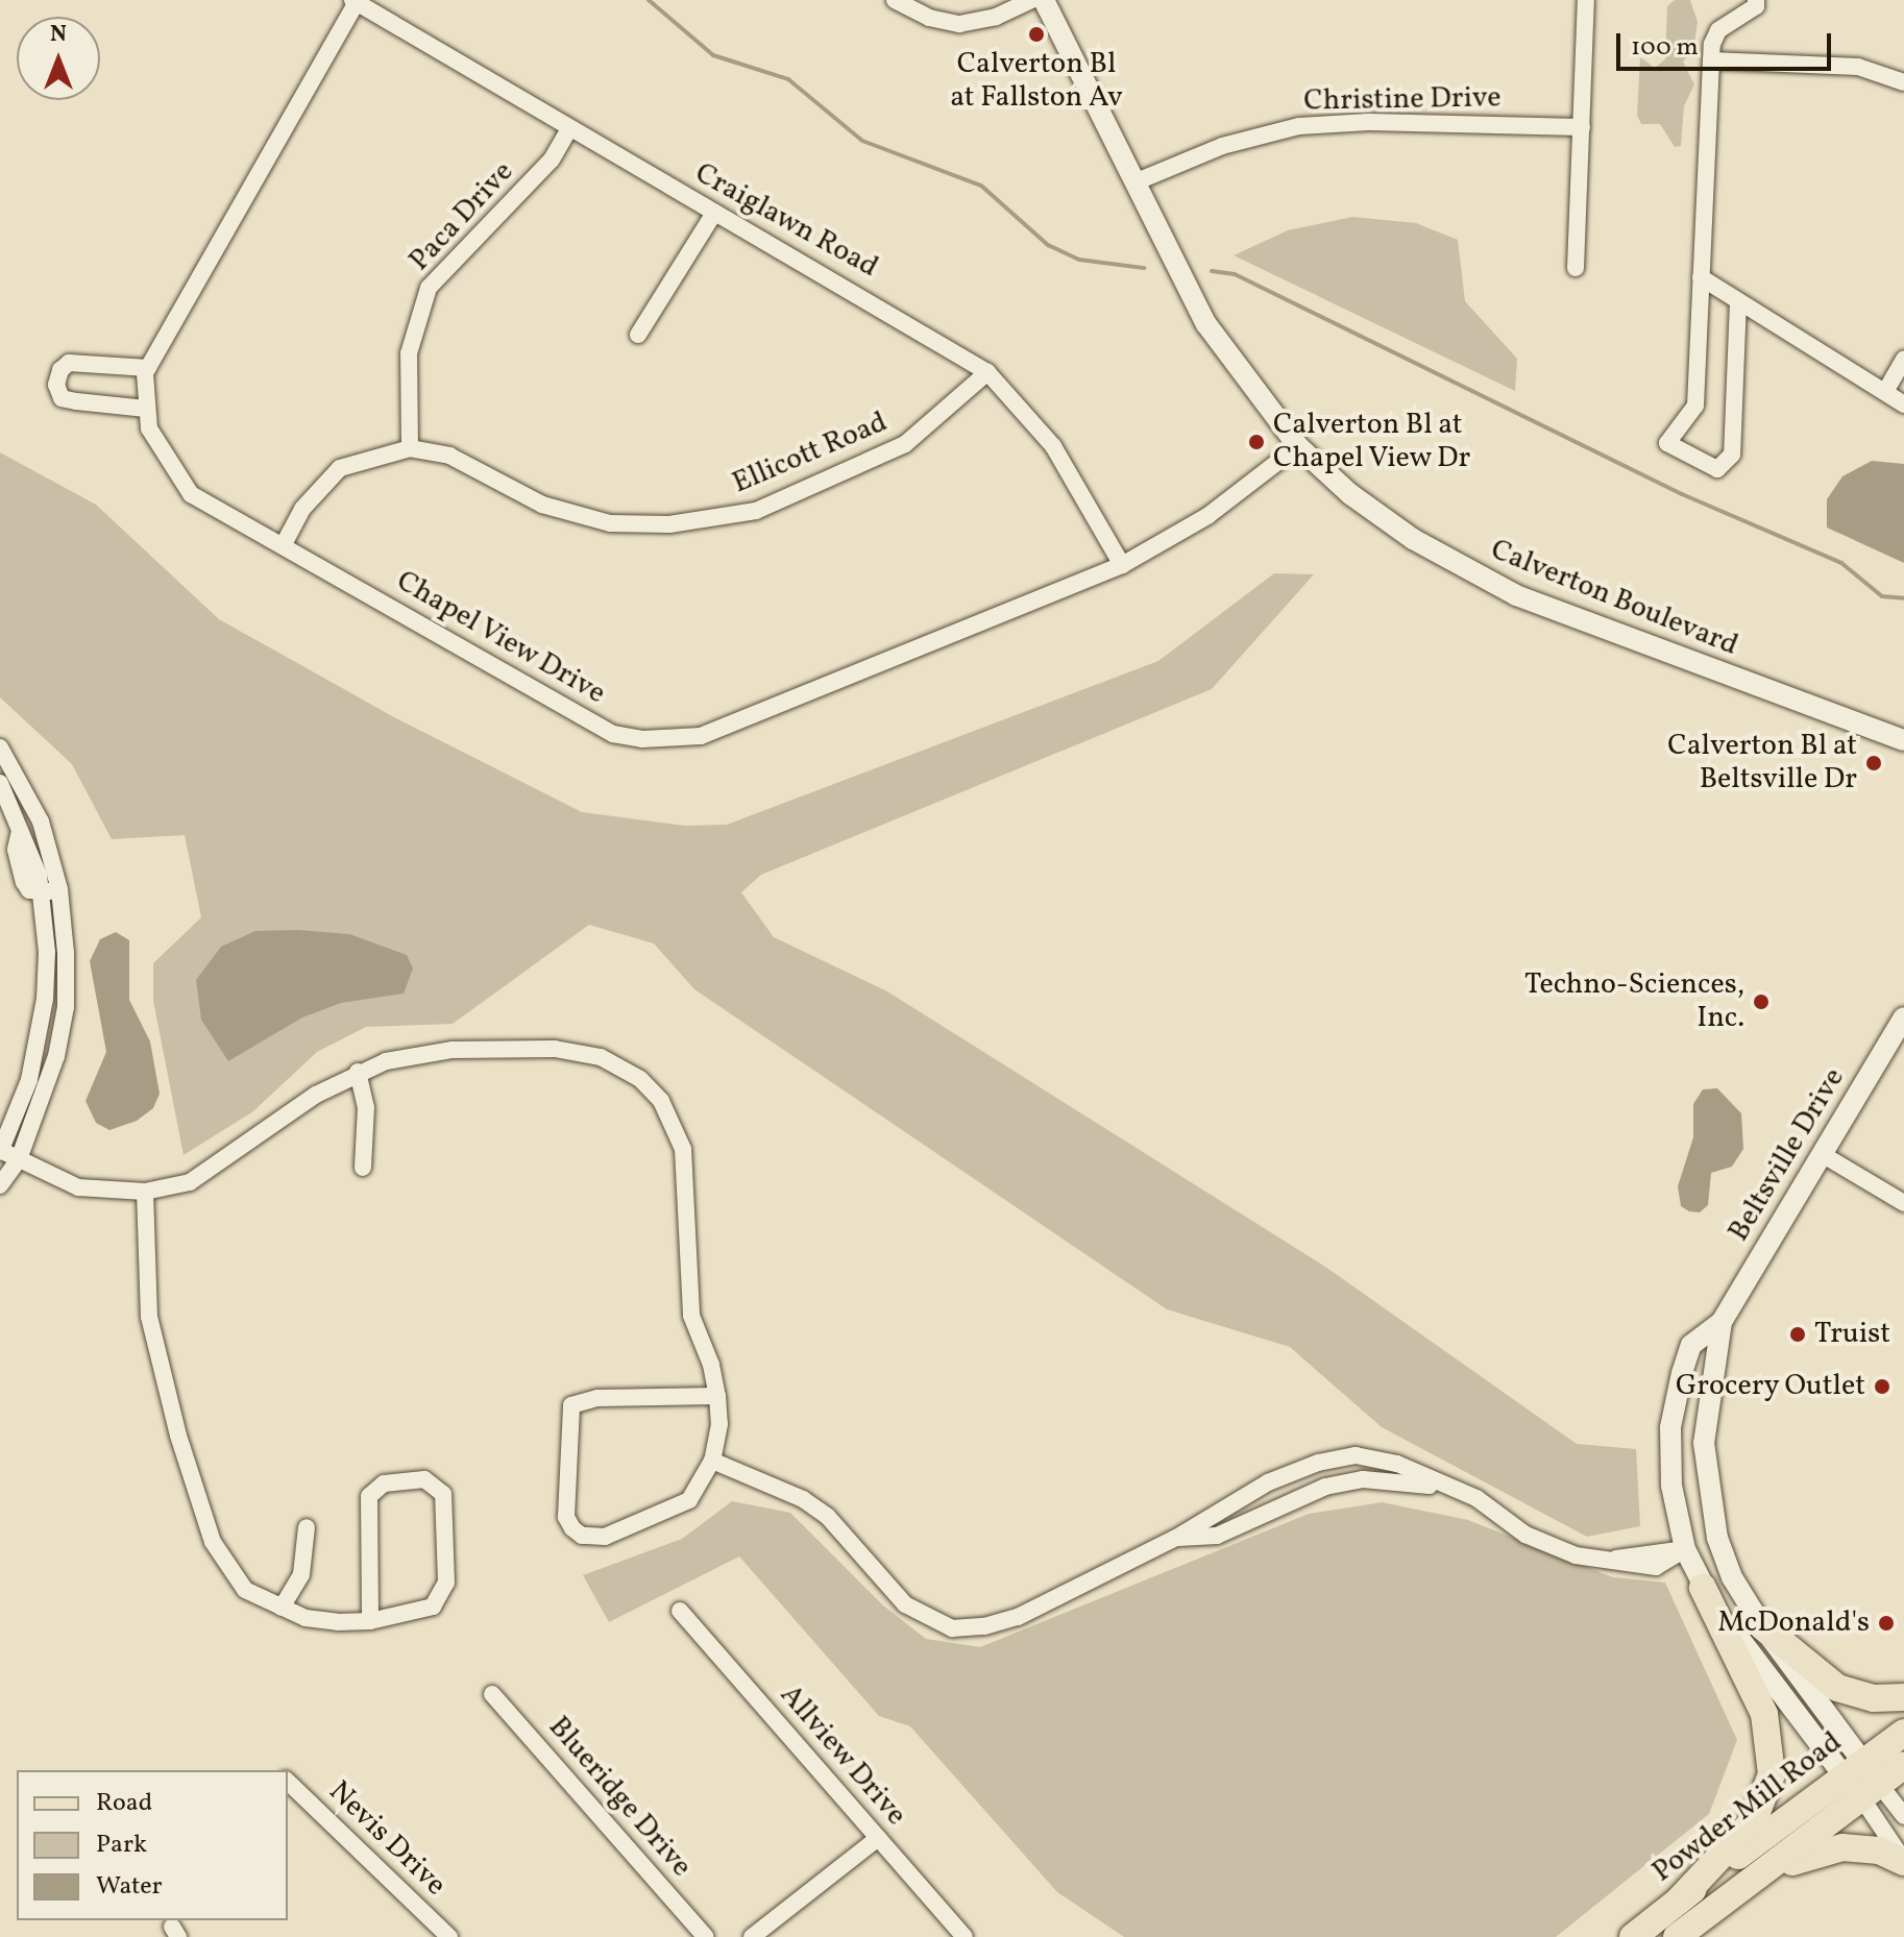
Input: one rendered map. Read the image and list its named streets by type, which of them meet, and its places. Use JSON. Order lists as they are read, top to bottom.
{
  "streets": {
    "main road": ["Powder Mill Road"],
    "street": [
      "Christine Drive",
      "Paca Drive",
      "Craiglawn Road",
      "Ellicott Road",
      "Calverton Boulevard",
      "Chapel View Drive",
      "Beltsville Drive",
      "Allview Drive",
      "Blueridge Drive",
      "Nevis Drive"
    ]
  },
  "crossings": [
    ["Christine Drive", "Calverton Boulevard"],
    ["Paca Drive", "Craiglawn Road"],
    ["Paca Drive", "Ellicott Road"],
    ["Craiglawn Road", "Ellicott Road"],
    ["Craiglawn Road", "Chapel View Drive"],
    ["Ellicott Road", "Chapel View Drive"],
    ["Calverton Boulevard", "Chapel View Drive"],
    ["Beltsville Drive", "Powder Mill Road"]
  ],
  "places": [
    "Calverton Bl at Fallston Av",
    "Calverton Bl at Chapel View Dr",
    "Calverton Bl at Beltsville Dr",
    "Techno-Sciences, Inc.",
    "Truist",
    "Grocery Outlet",
    "McDonald's"
  ],
  "legend": ["Road", "Park", "Water"],
  "scale_bar": "100 m",
  "north": "top"
}
